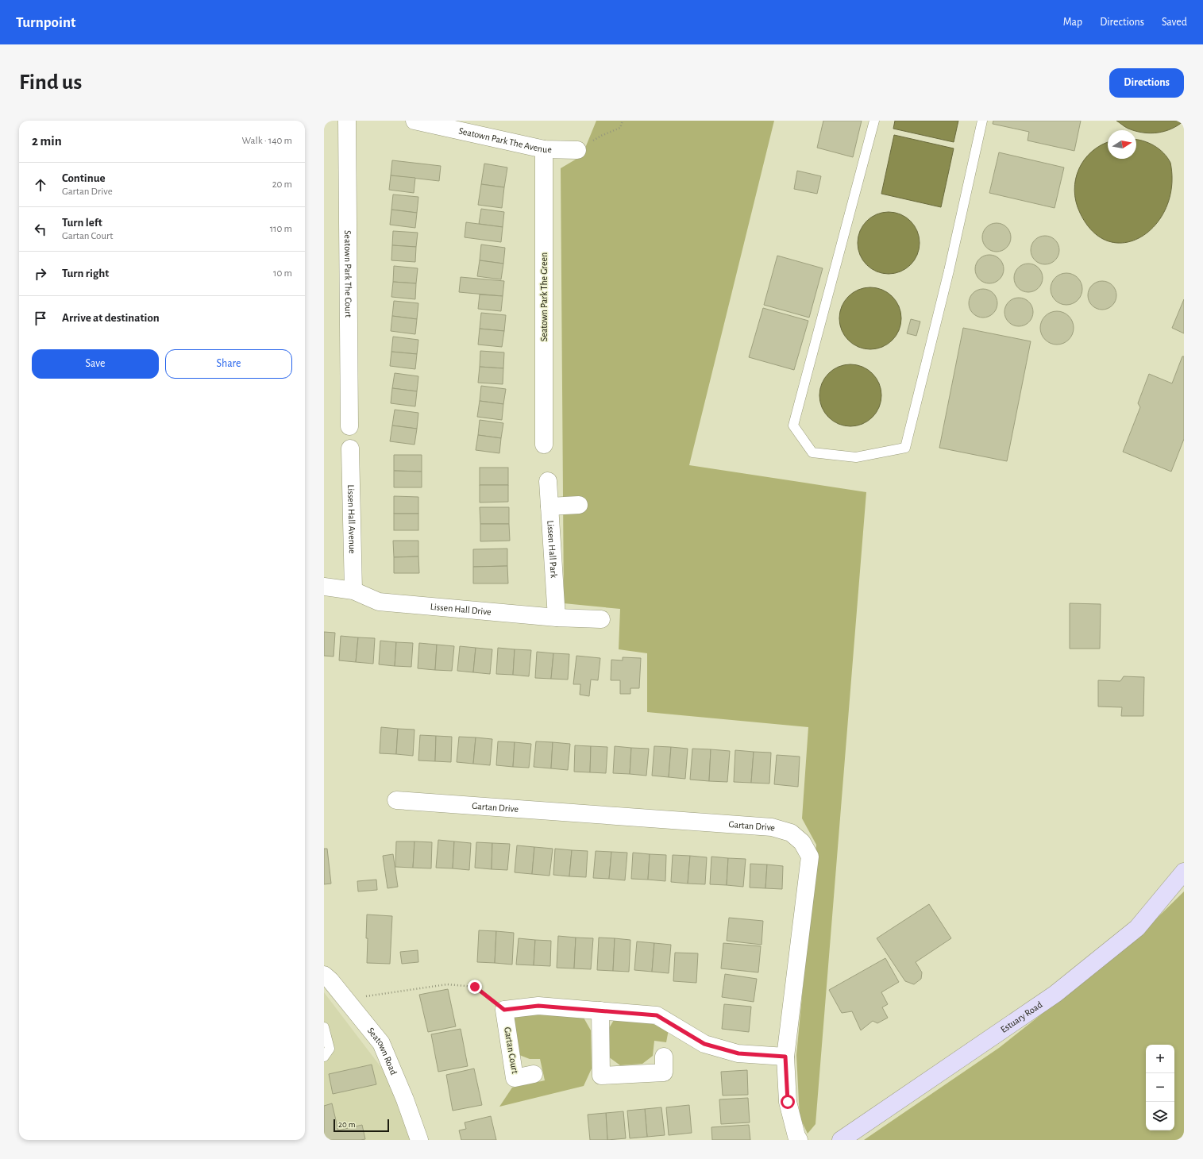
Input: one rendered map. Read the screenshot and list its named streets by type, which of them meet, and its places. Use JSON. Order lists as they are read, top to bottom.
{
  "streets": {
    "street": [
      "Seatown Park The Avenue",
      "Seatown Park The Court",
      "Seatown Park The Green",
      "Lissen Hall Avenue",
      "Lissen Hall Park",
      "Lissen Hall Drive",
      "Gartan Drive",
      "Estuary Road",
      "Gartan Court",
      "Seatown Road"
    ]
  },
  "crossings": [
    ["Seatown Park The Avenue", "Seatown Park The Green"],
    ["Lissen Hall Avenue", "Lissen Hall Drive"],
    ["Lissen Hall Park", "Lissen Hall Drive"]
  ],
  "scale_bar": "20 m",
  "north": "right",
  "page": {
    "header": "Turnpoint",
    "nav": ["Map", "Directions", "Saved"],
    "buttons": [
      "Directions",
      ["Save", "Share"]
    ],
    "title": "Find us",
    "heading": ["2 min", "Walk · 140 m"],
    "list": [
      ["Continue", "Gartan Drive", "20 m"],
      ["Turn left", "Gartan Court", "110 m"],
      ["Turn right", "10 m"],
      "Arrive at destination"
    ],
    "map_buttons": ["+", "−"],
    "scale": "20 m"
  }
}
